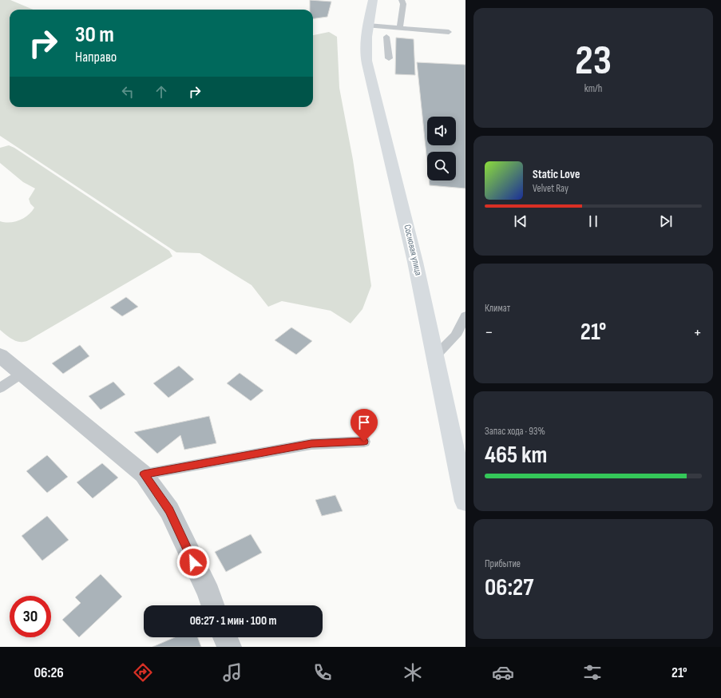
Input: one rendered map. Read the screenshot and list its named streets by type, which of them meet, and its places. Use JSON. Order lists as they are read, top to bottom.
{
  "streets": {
    "street": ["Сосновая улица"]
  },
  "page": {
    "tile": [
      ["23", "km/h"],
      "Климат",
      ["Запас хода · 93%", "465 km"],
      ["Прибытие", "06:27"]
    ],
    "turn": ["30 m", "Направо"],
    "song": ["Static Love", "Velvet Ray"],
    "heat": ["−", "21°", "+"],
    "limit": "30",
    "trip": "06:27 · 1 мин · 100 m",
    "tabs": ["06:26", "21°"]
  }
}
